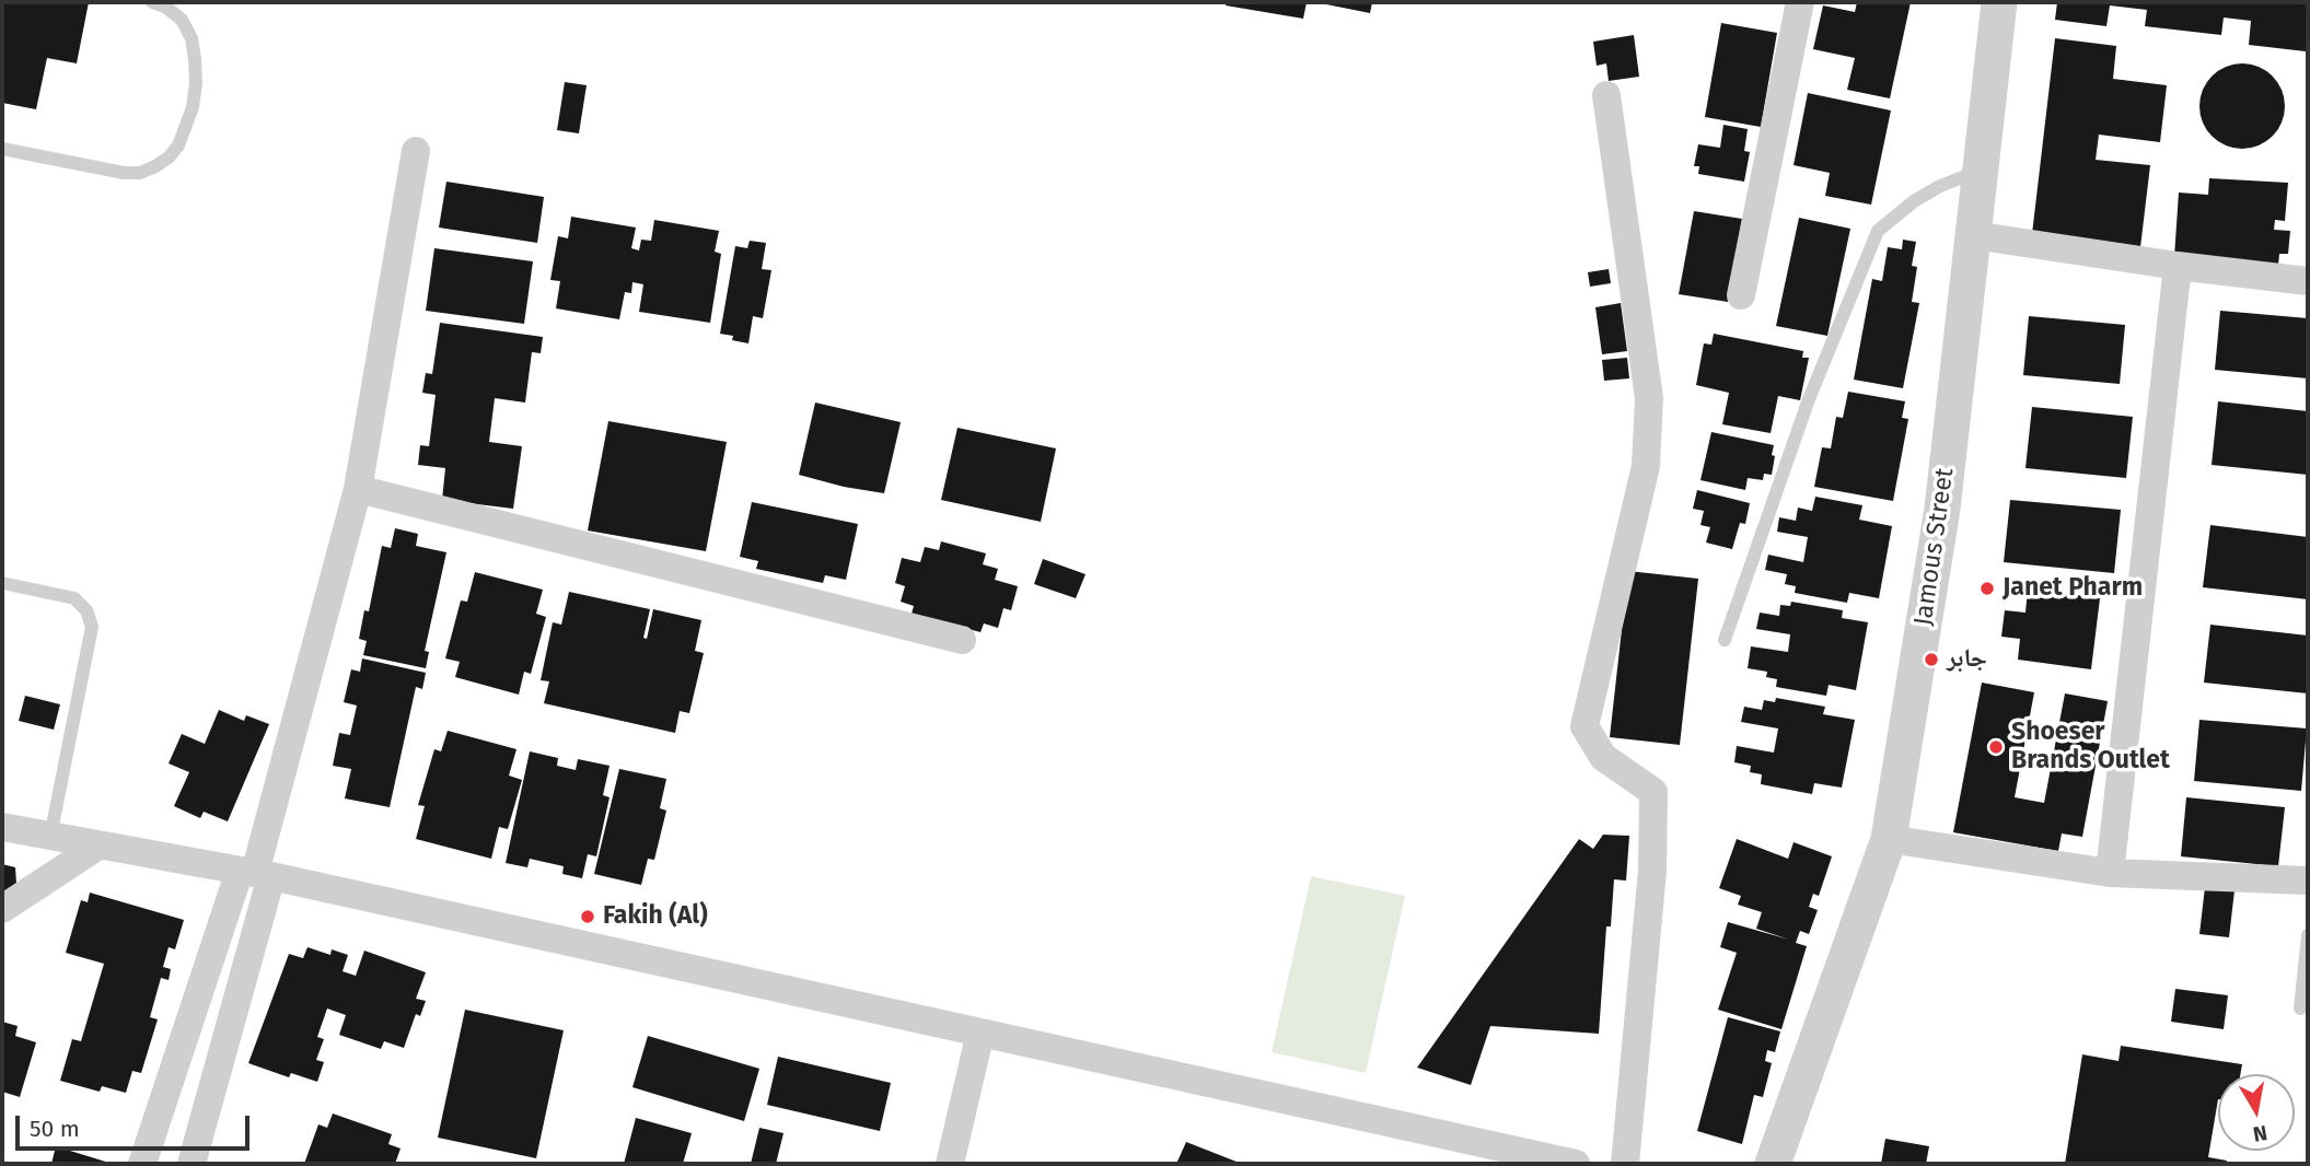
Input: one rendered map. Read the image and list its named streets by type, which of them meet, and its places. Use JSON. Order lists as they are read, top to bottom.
{
  "streets": {
    "street": ["Jamous Street"]
  },
  "places": [
    "Janet Pharm",
    "جابر",
    "Shoeser Brands Outlet",
    "Fakih (Al)"
  ],
  "scale_bar": "50 m",
  "north": "bottom"
}
